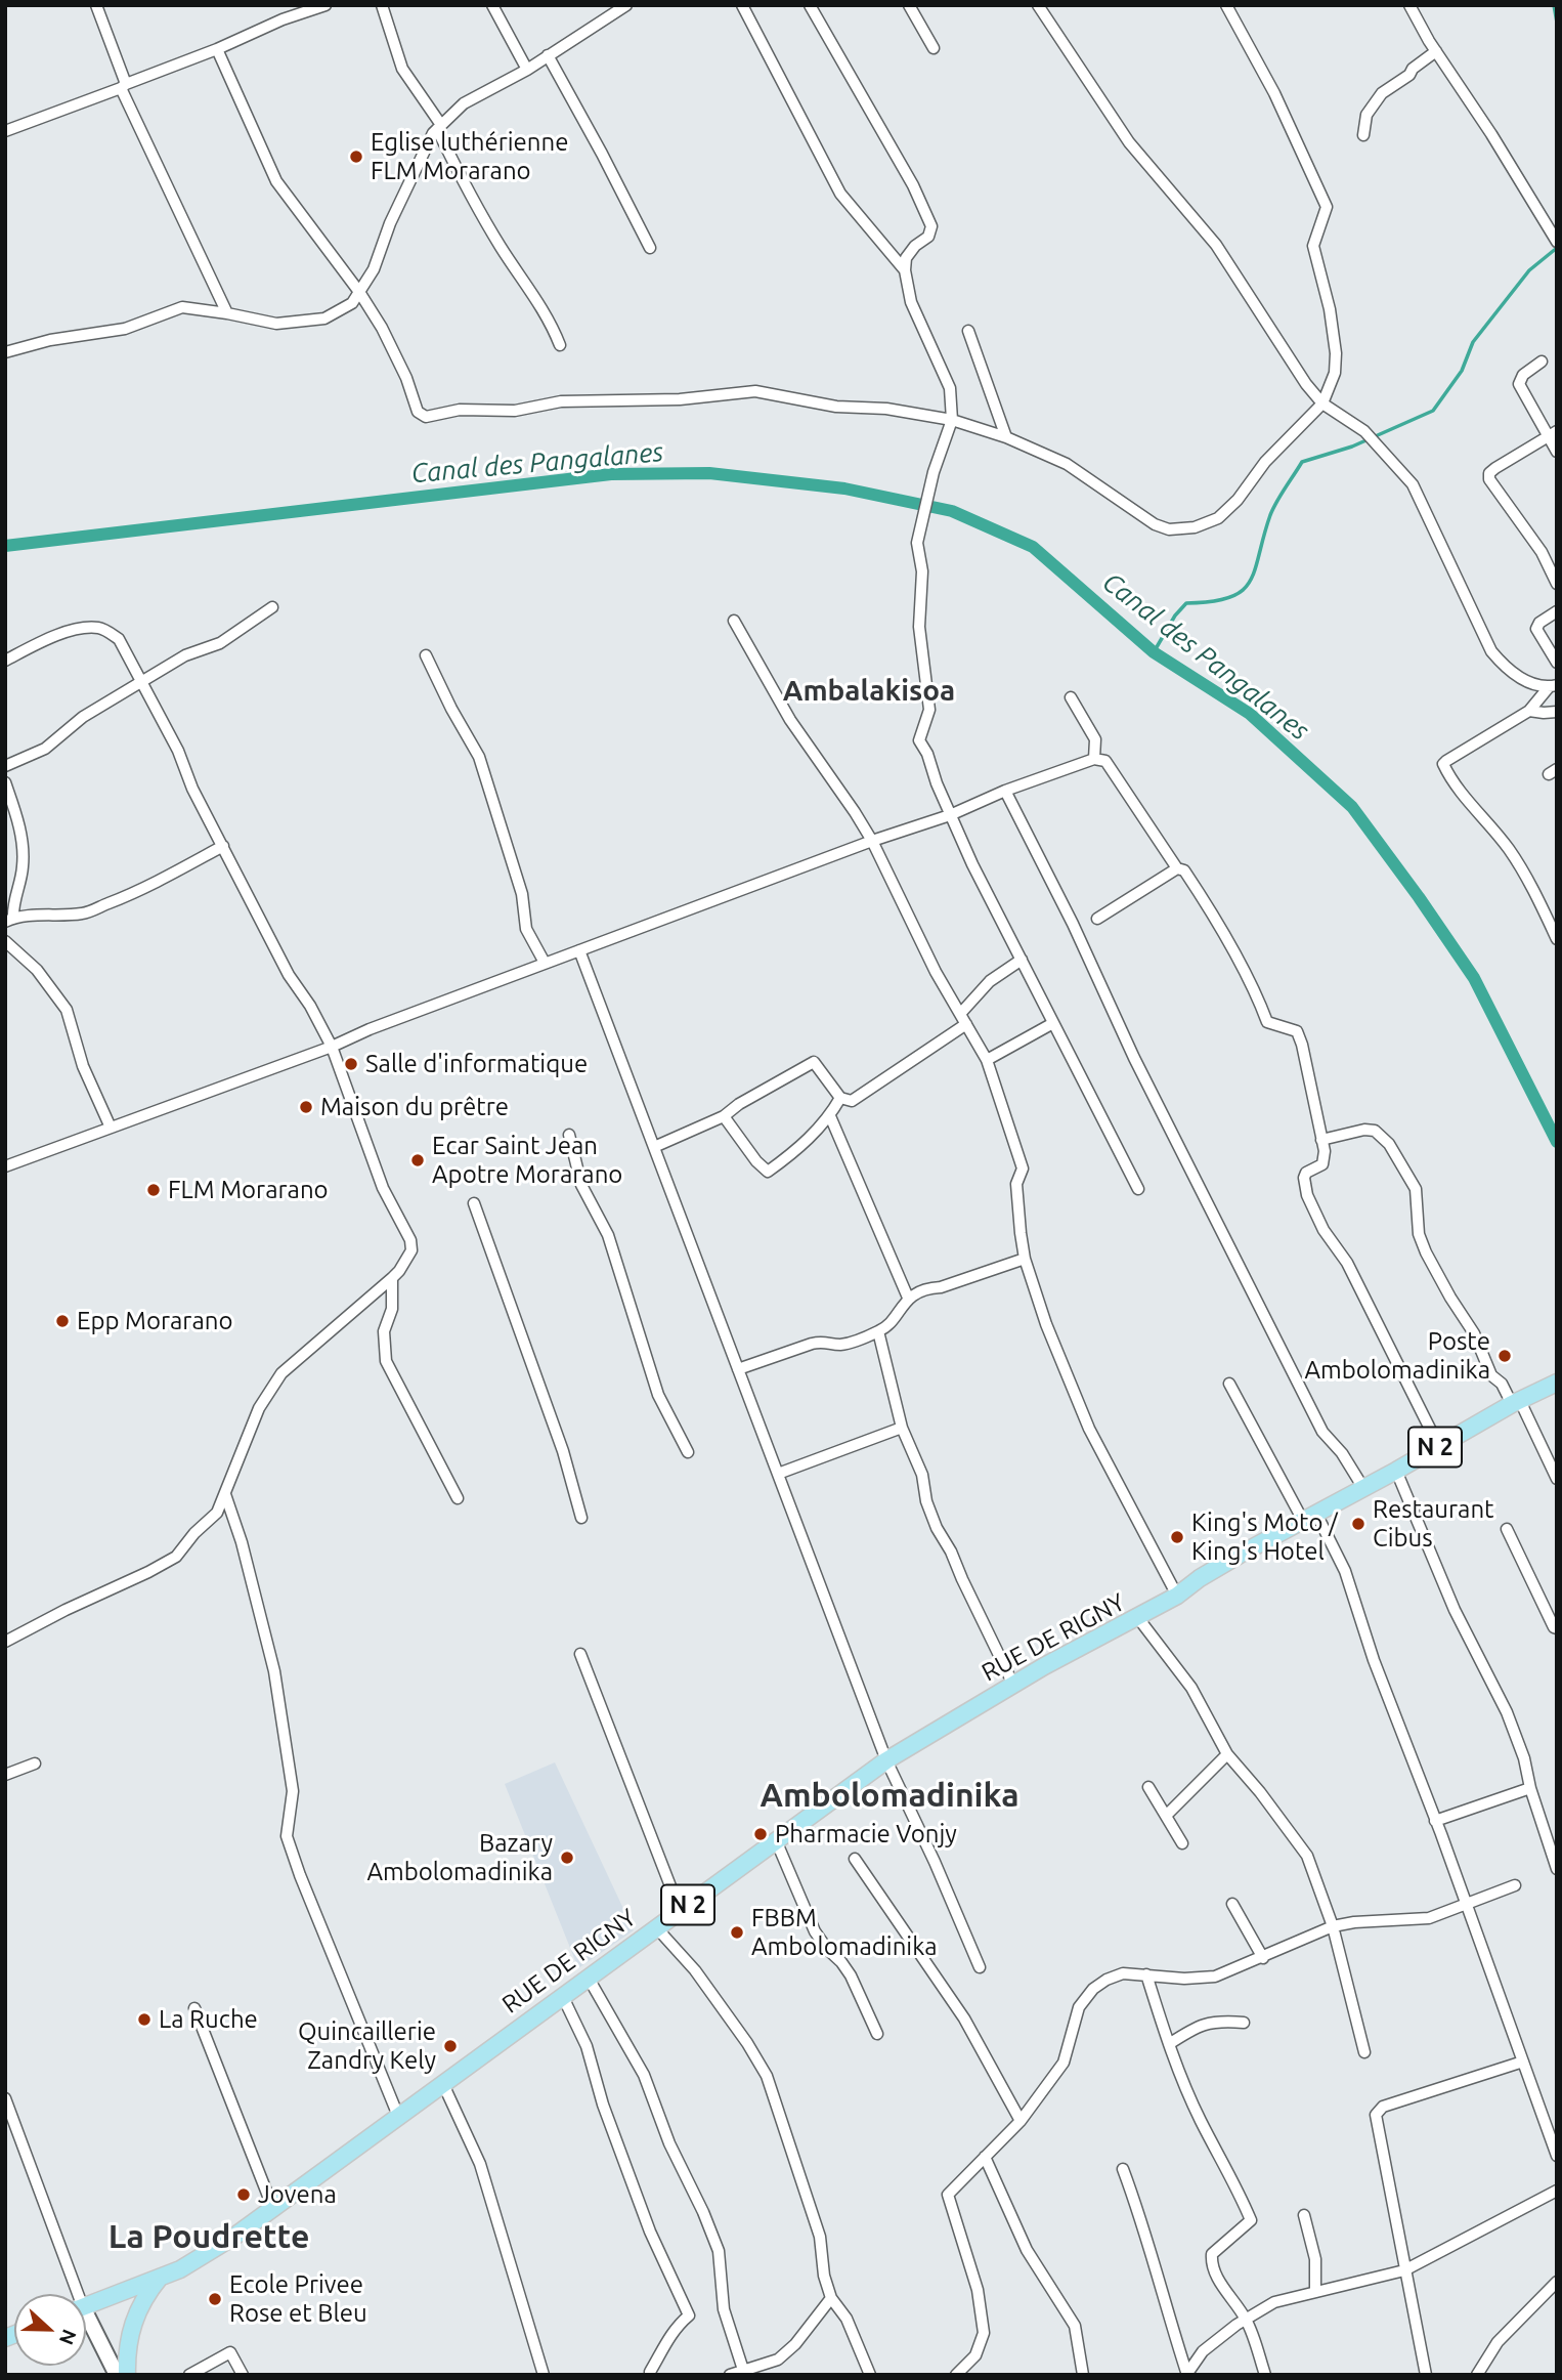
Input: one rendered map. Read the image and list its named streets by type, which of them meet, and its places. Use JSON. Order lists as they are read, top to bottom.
{
  "streets": {
    "main road": ["N 2", "RUE DE RIGNY"]
  },
  "crossings": [
    ["N 2", "RUE DE RIGNY"]
  ],
  "districts": ["Ambalakisoa", "Ambolomadinika", "La Poudrette"],
  "water": ["Canal des Pangalanes"],
  "places": [
    "Eglise luthérienne FLM Morarano",
    "Salle d'informatique",
    "Maison du prêtre",
    "Ecar Saint Jean Apotre Morarano",
    "FLM Morarano",
    "Epp Morarano",
    "Poste Ambolomadinika",
    "Restaurant Cibus",
    "King's Moto / King's Hotel",
    "Pharmacie Vonjy",
    "Bazary Ambolomadinika",
    "FBBM Ambolomadinika",
    "La Ruche",
    "Quincaillerie Zandry Kely",
    "Jovena",
    "Ecole Privee Rose et Bleu"
  ],
  "north": "right"
}
